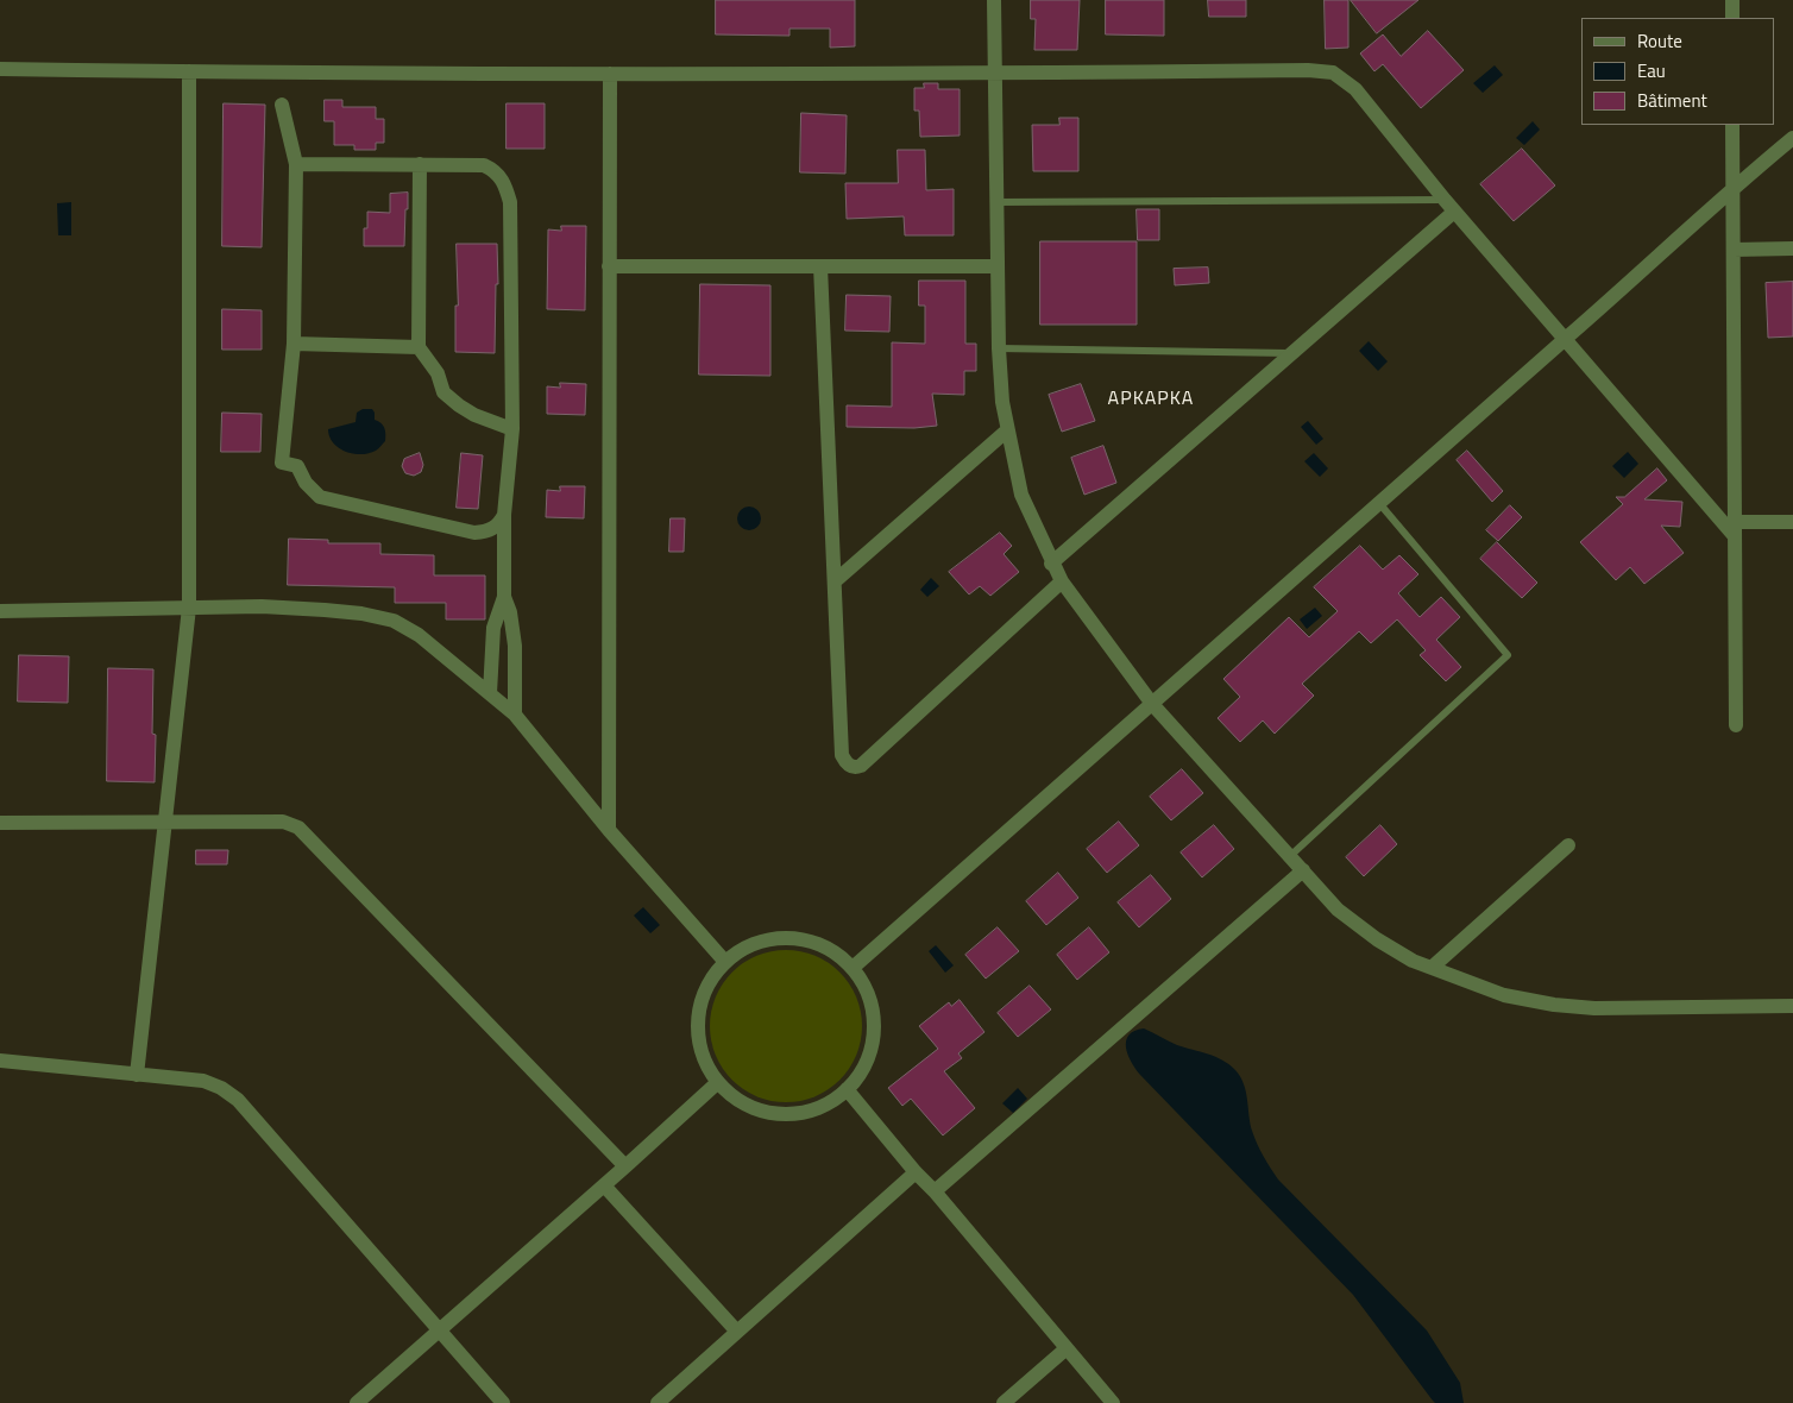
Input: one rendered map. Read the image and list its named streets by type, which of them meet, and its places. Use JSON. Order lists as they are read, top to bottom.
{
  "districts": ["APKAPKA"],
  "legend": ["Route", "Eau", "Bâtiment"]
}
